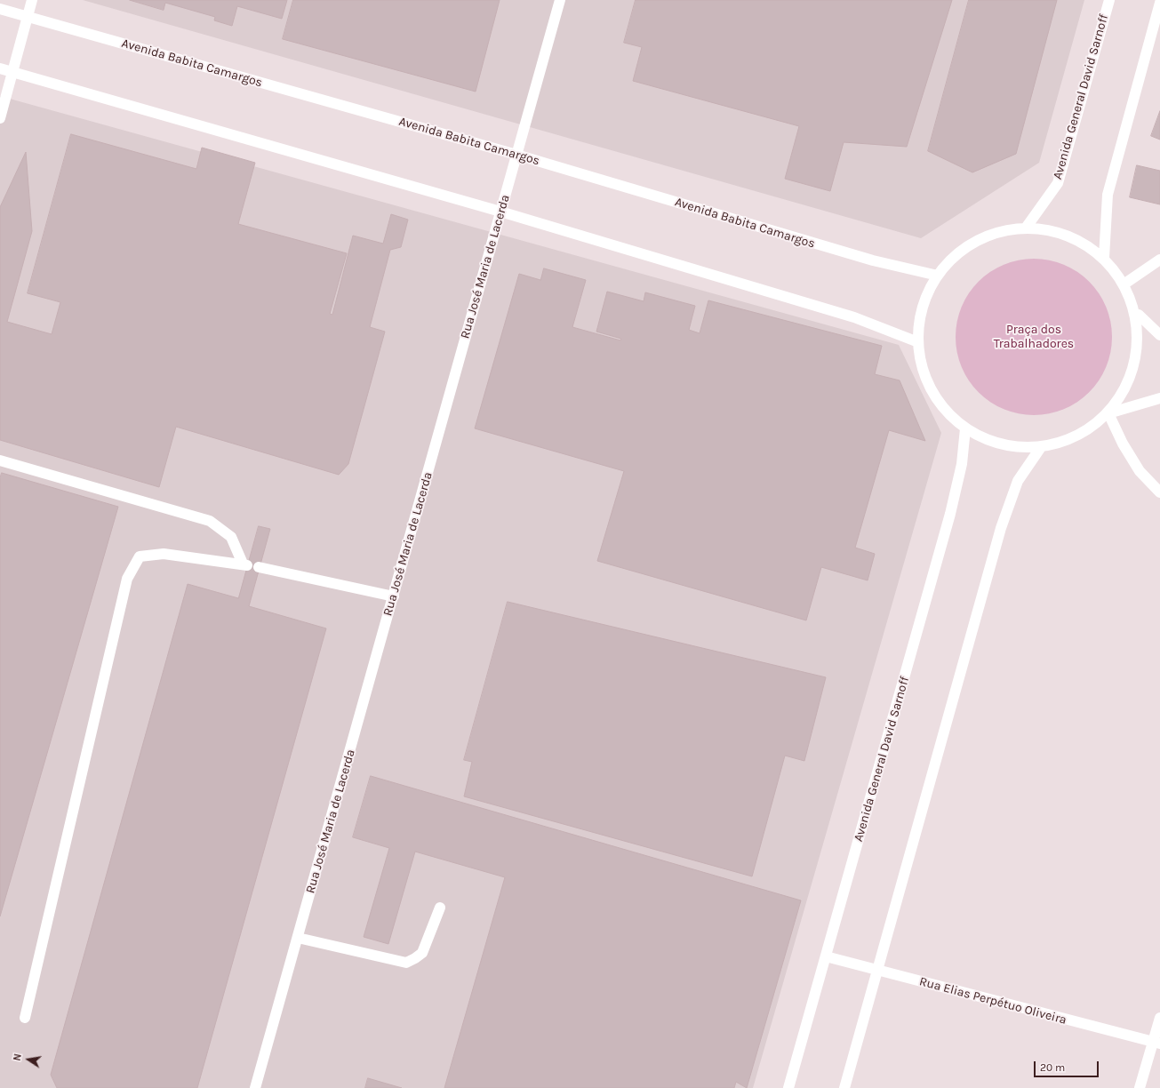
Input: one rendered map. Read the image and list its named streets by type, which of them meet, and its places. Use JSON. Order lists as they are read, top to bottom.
{
  "streets": {
    "street": [
      "Avenida Babita Camargos",
      "Avenida General David Sarnoff",
      "Rua José Maria de Lacerda",
      "Rua Elias Perpétuo Oliveira"
    ]
  },
  "crossings": [
    ["Avenida Babita Camargos", "Rua José Maria de Lacerda"],
    ["Avenida General David Sarnoff", "Rua Elias Perpétuo Oliveira"]
  ],
  "parks": ["Praça dos Trabalhadores"],
  "scale_bar": "20 m",
  "north": "left"
}
